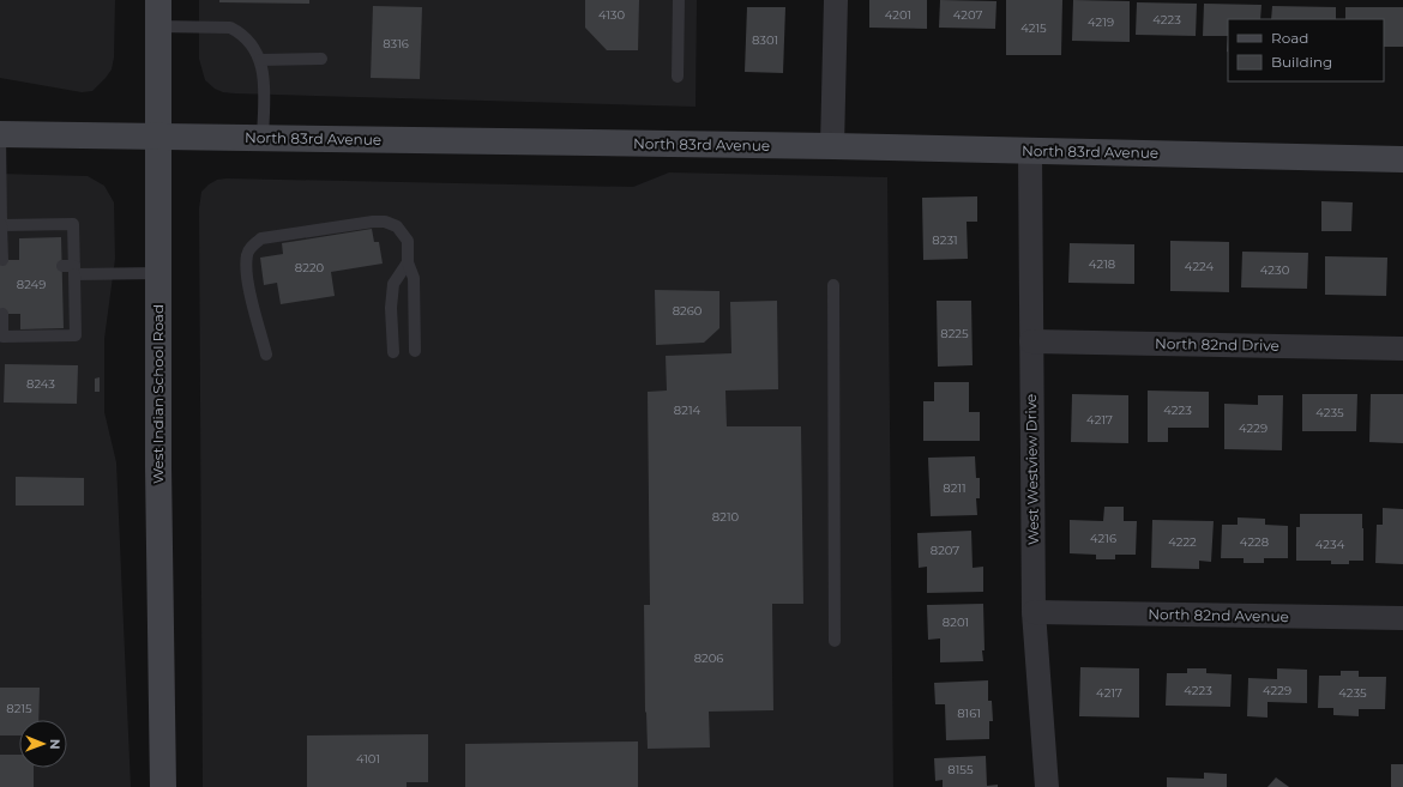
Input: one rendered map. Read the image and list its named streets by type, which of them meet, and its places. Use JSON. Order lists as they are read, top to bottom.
{
  "streets": {
    "main road": ["North 83rd Avenue", "West Indian School Road"],
    "street": ["North 82nd Drive", "West Westview Drive", "North 82nd Avenue"]
  },
  "crossings": [
    ["North 83rd Avenue", "West Indian School Road"],
    ["North 83rd Avenue", "West Westview Drive"],
    ["North 82nd Drive", "West Westview Drive"],
    ["West Westview Drive", "North 82nd Avenue"]
  ],
  "house_numbers": [
    "4130",
    "4201",
    "4207",
    "4223",
    "4219",
    "4215",
    "8301",
    "8316",
    "8231",
    "4218",
    "4224",
    "8220",
    "4230",
    "8249",
    "8260",
    "8225",
    "8243",
    "8214",
    "4223",
    "4235",
    "4217",
    "4229",
    "8211",
    "8210",
    "4216",
    "4222",
    "4228",
    "4234",
    "8207",
    "8201",
    "8206",
    "4223",
    "4229",
    "4217",
    "4235",
    "8215",
    "8161",
    "4101",
    "8155"
  ],
  "legend": ["Road", "Building"],
  "north": "right"
}
